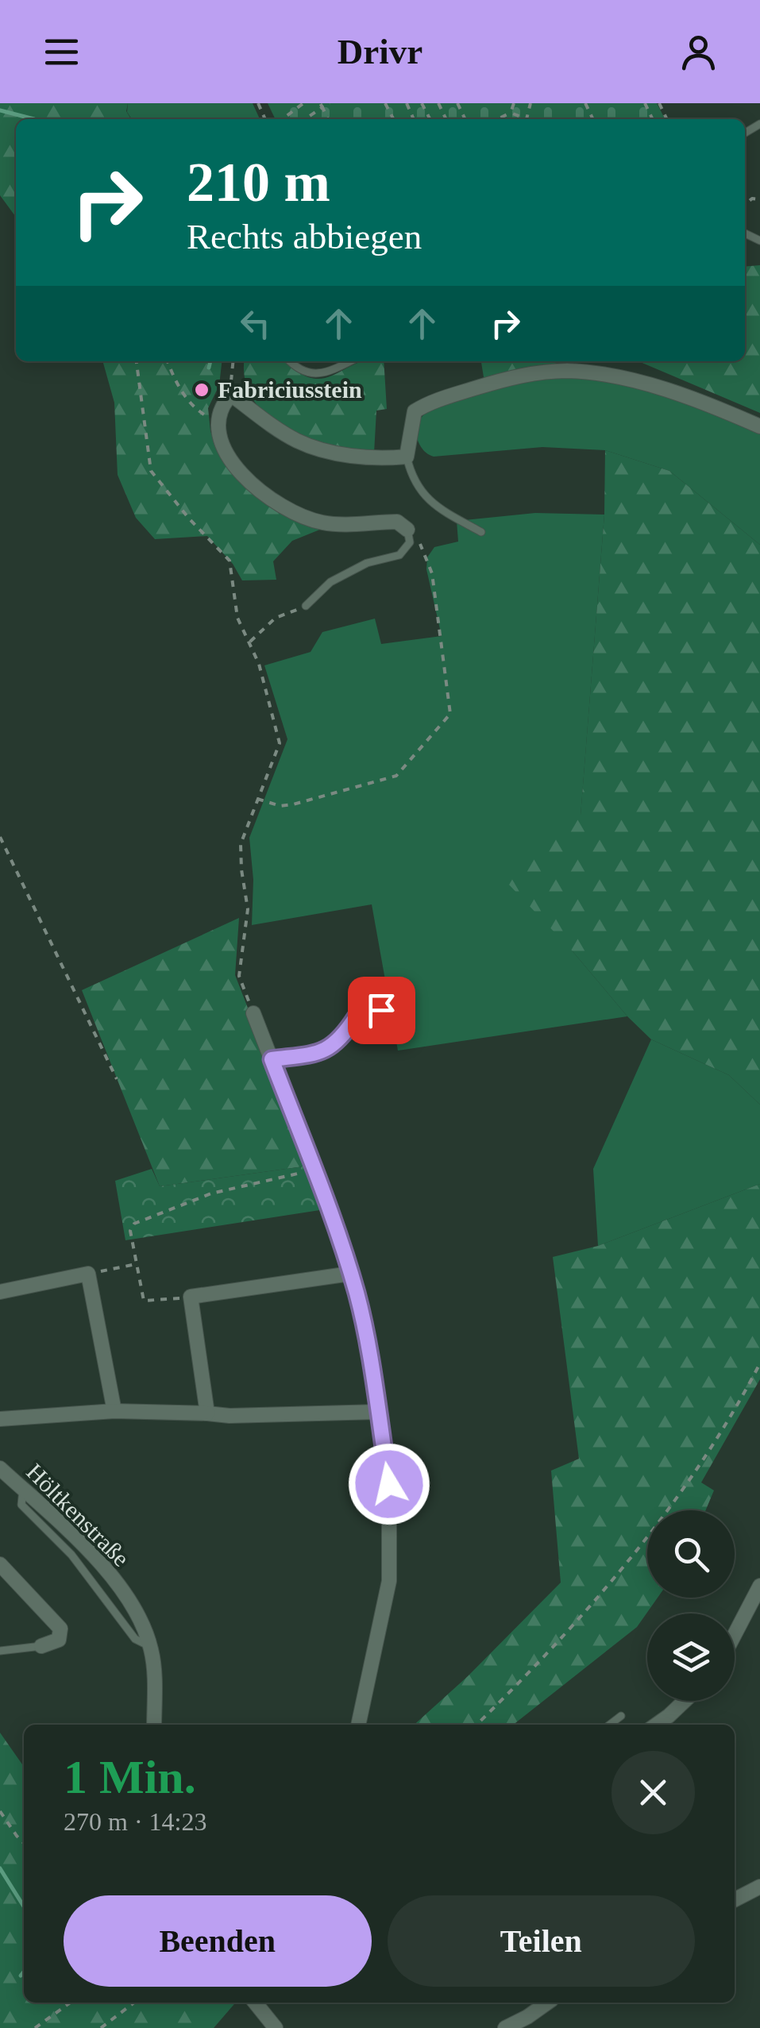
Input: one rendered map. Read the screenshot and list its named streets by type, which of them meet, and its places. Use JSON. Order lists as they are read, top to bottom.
{
  "streets": {
    "street": ["Höltkenstraße"]
  },
  "places": ["Fabriciusstein"],
  "page": {
    "header": "Drivr",
    "turn": ["210 m", "Rechts abbiegen"],
    "heading": ["1 Min.", "270 m · 14:23"],
    "buttons": ["Beenden", "Teilen"]
  }
}
